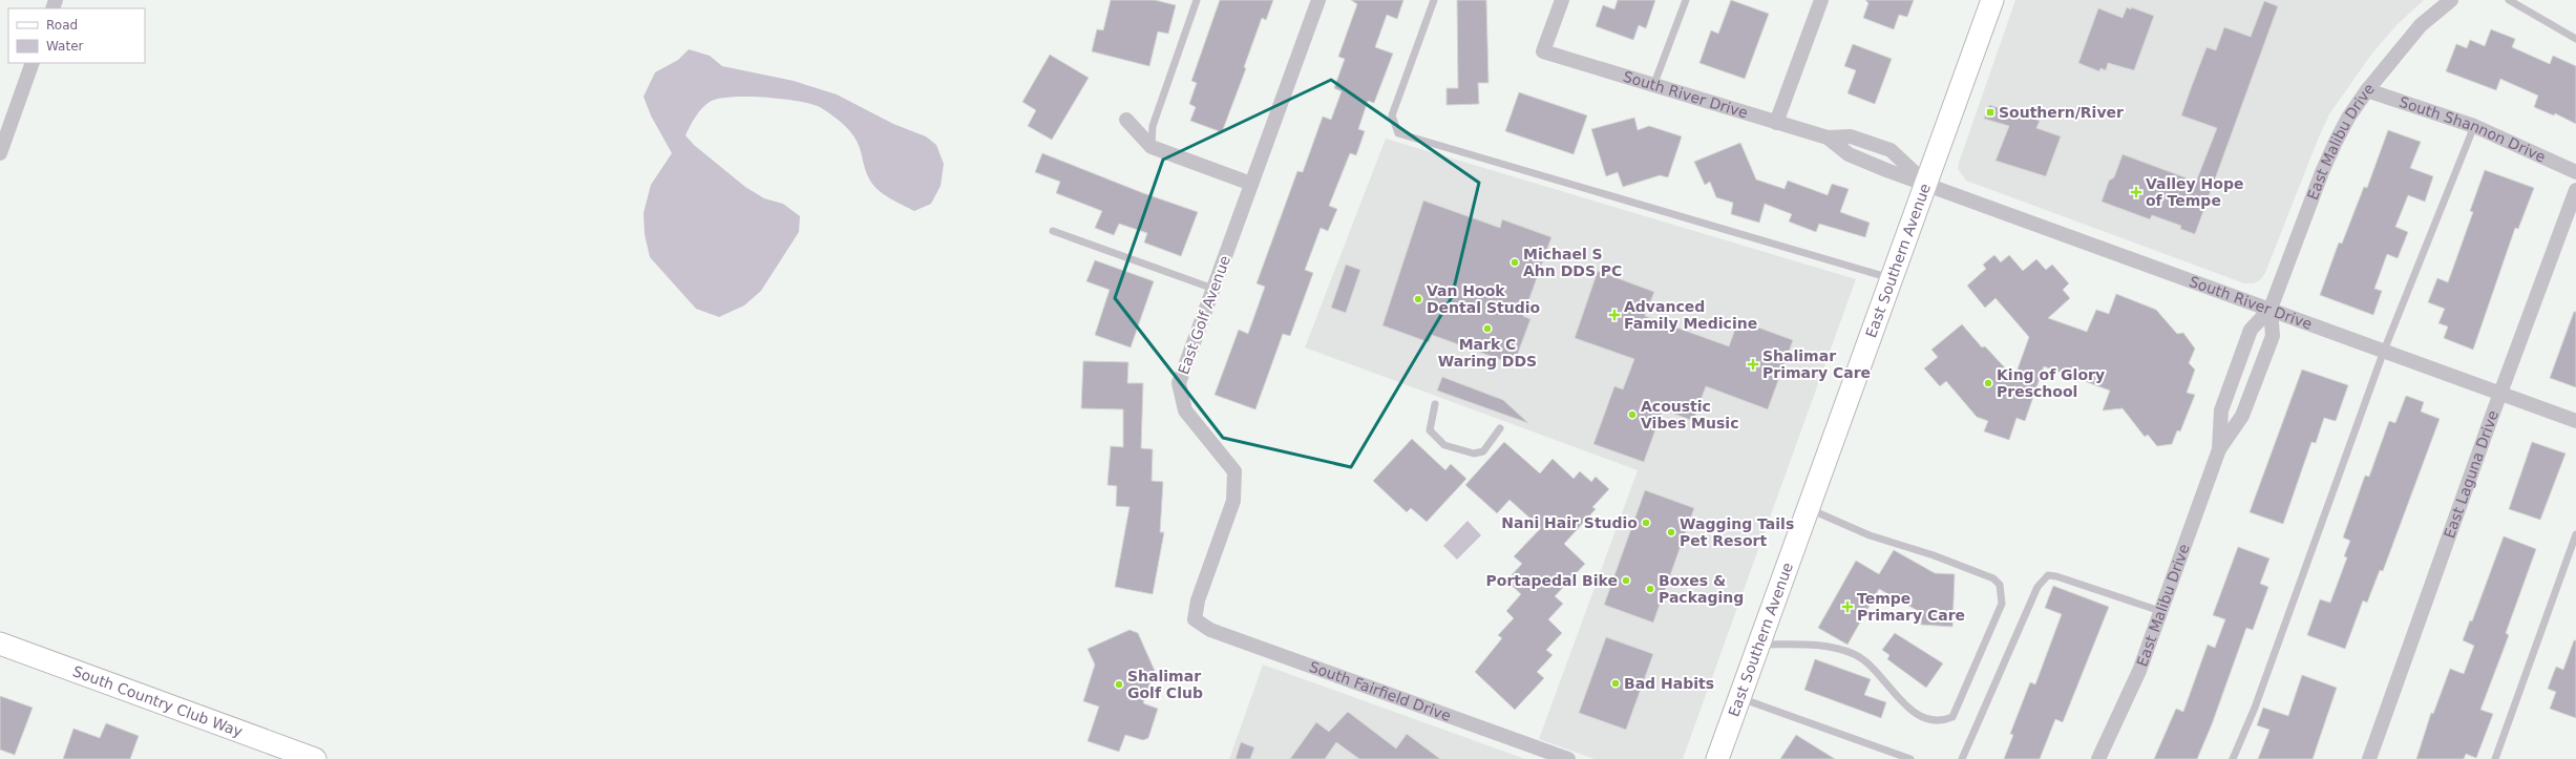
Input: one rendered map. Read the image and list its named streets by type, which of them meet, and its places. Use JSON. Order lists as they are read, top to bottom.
{
  "streets": {
    "main road": ["East Southern Avenue", "South Country Club Way"],
    "street": [
      "South River Drive",
      "South Shannon Drive",
      "East Malibu Drive",
      "East Golf Avenue",
      "East Laguna Drive",
      "South Fairfield Drive"
    ]
  },
  "crossings": [
    ["South River Drive", "East Malibu Drive"],
    ["South River Drive", "East Southern Avenue"],
    ["South River Drive", "East Laguna Drive"],
    ["South Shannon Drive", "East Malibu Drive"],
    ["East Golf Avenue", "South Fairfield Drive"]
  ],
  "places": {
    "transit": ["Southern/River"],
    "health": [
      "Valley Hope of Tempe",
      "Advanced Family Medicine",
      "Shalimar Primary Care",
      "Tempe Primary Care"
    ],
    "other": [
      "Michael S Ahn DDS PC",
      "Van Hook Dental Studio",
      "Mark C Waring DDS",
      "King of Glory Preschool",
      "Acoustic Vibes Music",
      "Nani Hair Studio",
      "Wagging Tails Pet Resort",
      "Portapedal Bike",
      "Boxes & Packaging",
      "Bad Habits",
      "Shalimar Golf Club"
    ]
  },
  "legend": ["Road", "Water"]
}
